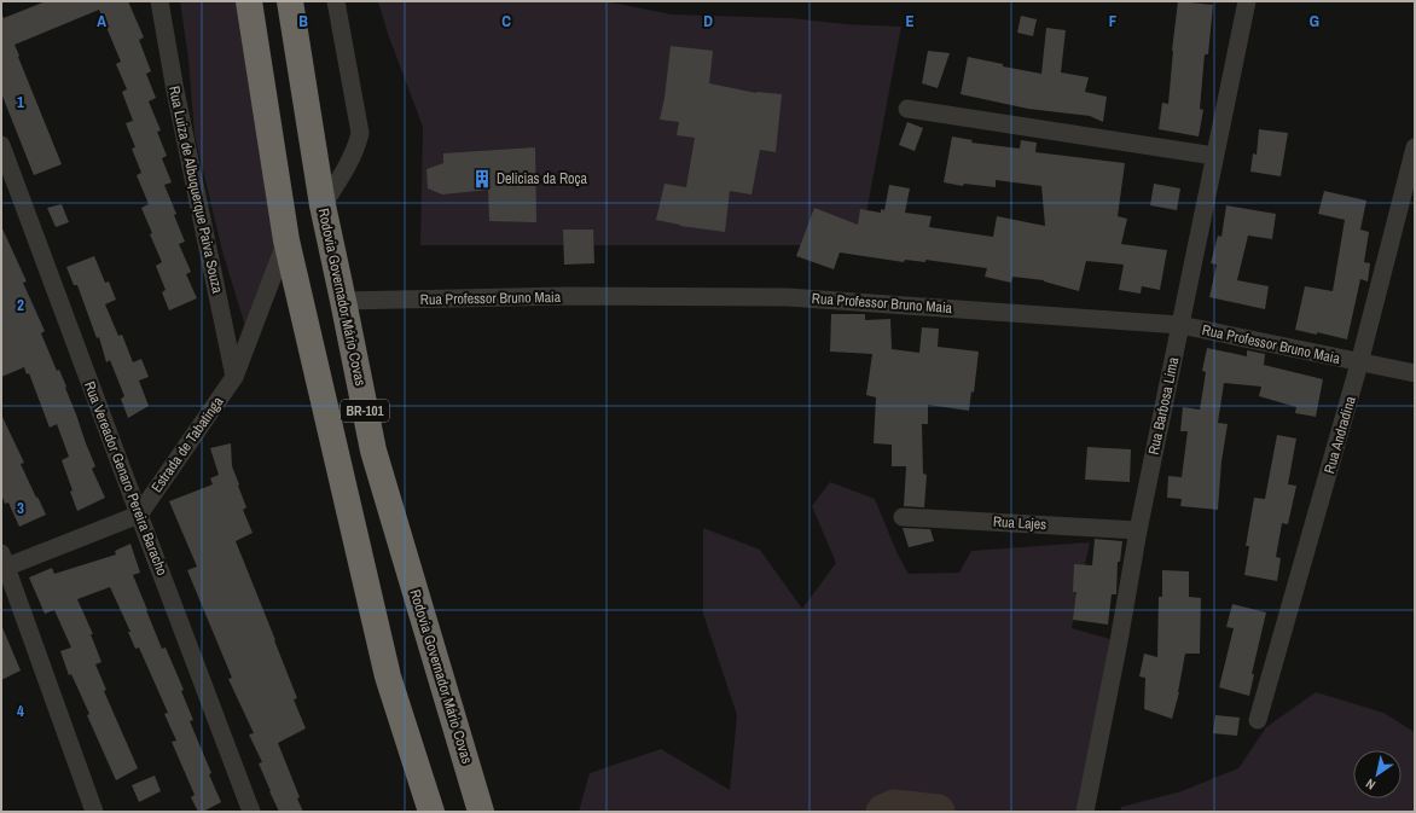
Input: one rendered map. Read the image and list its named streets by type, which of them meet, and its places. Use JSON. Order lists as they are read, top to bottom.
{
  "streets": {
    "highway": ["Rodovia Governador Mário Covas", "BR-101"],
    "street": [
      "Rua Luiza de Albuquerque Paiva Souza",
      "Rua Professor Bruno Maia",
      "Rua Barbosa Lima",
      "Rua Andradina",
      "Estrada de Tabatinga",
      "Rua Vereador Genaro Pereira Baracho",
      "Rua Lajes"
    ]
  },
  "crossings": [
    ["Rua Luiza de Albuquerque Paiva Souza", "Estrada de Tabatinga"],
    ["Rodovia Governador Mário Covas", "Rua Professor Bruno Maia"],
    ["Rua Professor Bruno Maia", "Rua Barbosa Lima"],
    ["Rua Professor Bruno Maia", "Rua Andradina"],
    ["Rua Barbosa Lima", "Rua Lajes"],
    ["BR-101", "Estrada de Tabatinga"],
    ["Estrada de Tabatinga", "Rua Vereador Genaro Pereira Baracho"]
  ],
  "places": {
    "building": ["Delicias da Roça"]
  },
  "north": "bottom left",
  "grid": {
    "columns": [
      "A",
      "B",
      "C",
      "D",
      "E",
      "F",
      "G"
    ],
    "rows": [
      "1",
      "2",
      "3",
      "4"
    ]
  }
}
